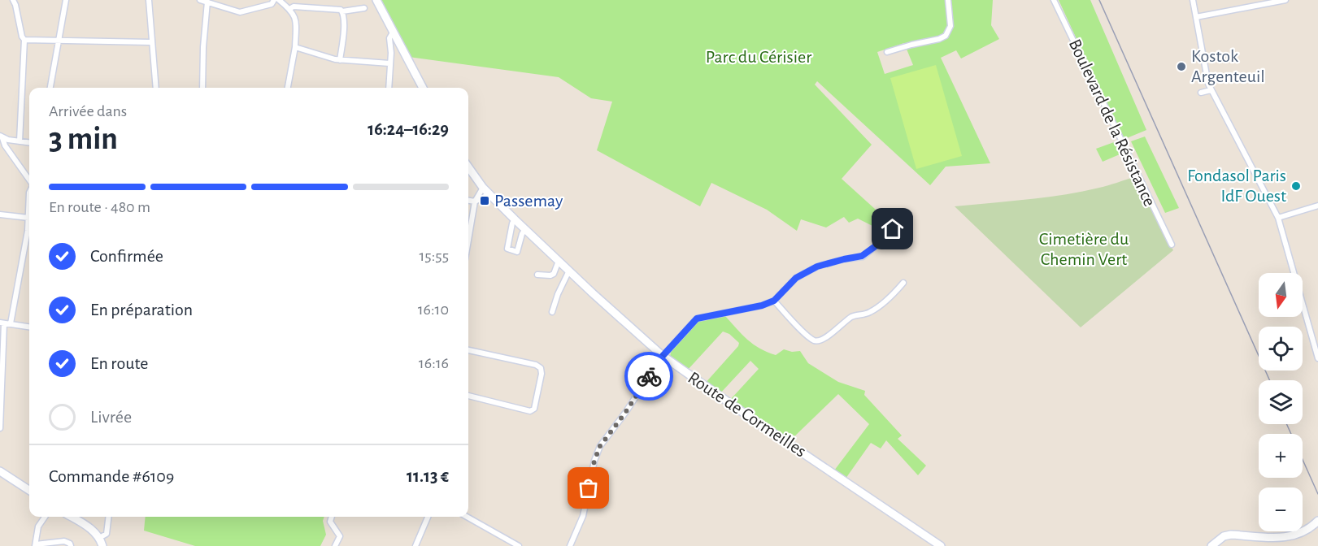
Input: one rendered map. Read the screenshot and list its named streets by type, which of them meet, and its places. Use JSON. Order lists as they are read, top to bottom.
{
  "streets": {
    "main road": ["Route de Cormeilles"],
    "street": ["Boulevard de la Résistance"]
  },
  "parks": ["Parc du Cérisier", "Cimetière du Chemin Vert"],
  "places": {
    "other": ["Kostok Argenteuil", "Fondasol Paris IdF Ouest"],
    "transit": ["Passemay"]
  },
  "north": "bottom",
  "page": {
    "heading": ["3 min", "Arrivée dans", "16:24–16:29"],
    "panel": ["Commande #6109", "11.13 €"],
    "bar": "En route · 480 m",
    "list": [
      ["Confirmée", "15:55"],
      ["En préparation", "16:10"],
      ["En route", "16:16"],
      "Livrée"
    ],
    "map_buttons": ["+", "−"]
  }
}
